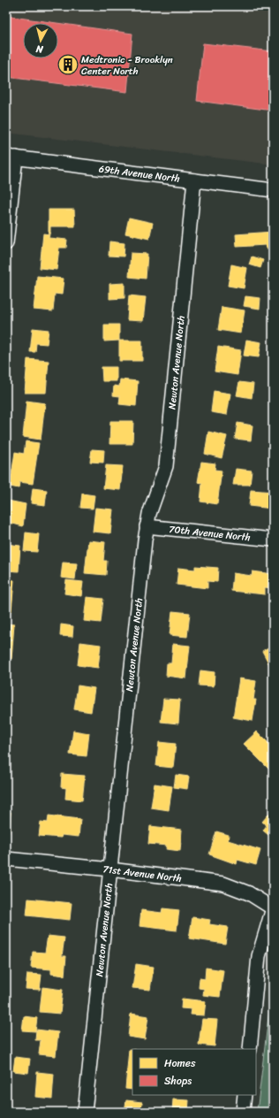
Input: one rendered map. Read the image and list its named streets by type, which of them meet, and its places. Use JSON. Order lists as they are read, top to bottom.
{
  "streets": {
    "street": [
      "69th Avenue North",
      "Newton Avenue North",
      "70th Avenue North",
      "71st Avenue North"
    ]
  },
  "crossings": [
    ["69th Avenue North", "Newton Avenue North"],
    ["Newton Avenue North", "70th Avenue North"],
    ["Newton Avenue North", "71st Avenue North"]
  ],
  "places": {
    "building": ["Medtronic - Brooklyn Center North"]
  },
  "legend": ["Homes", "Shops"],
  "north": "bottom"
}
